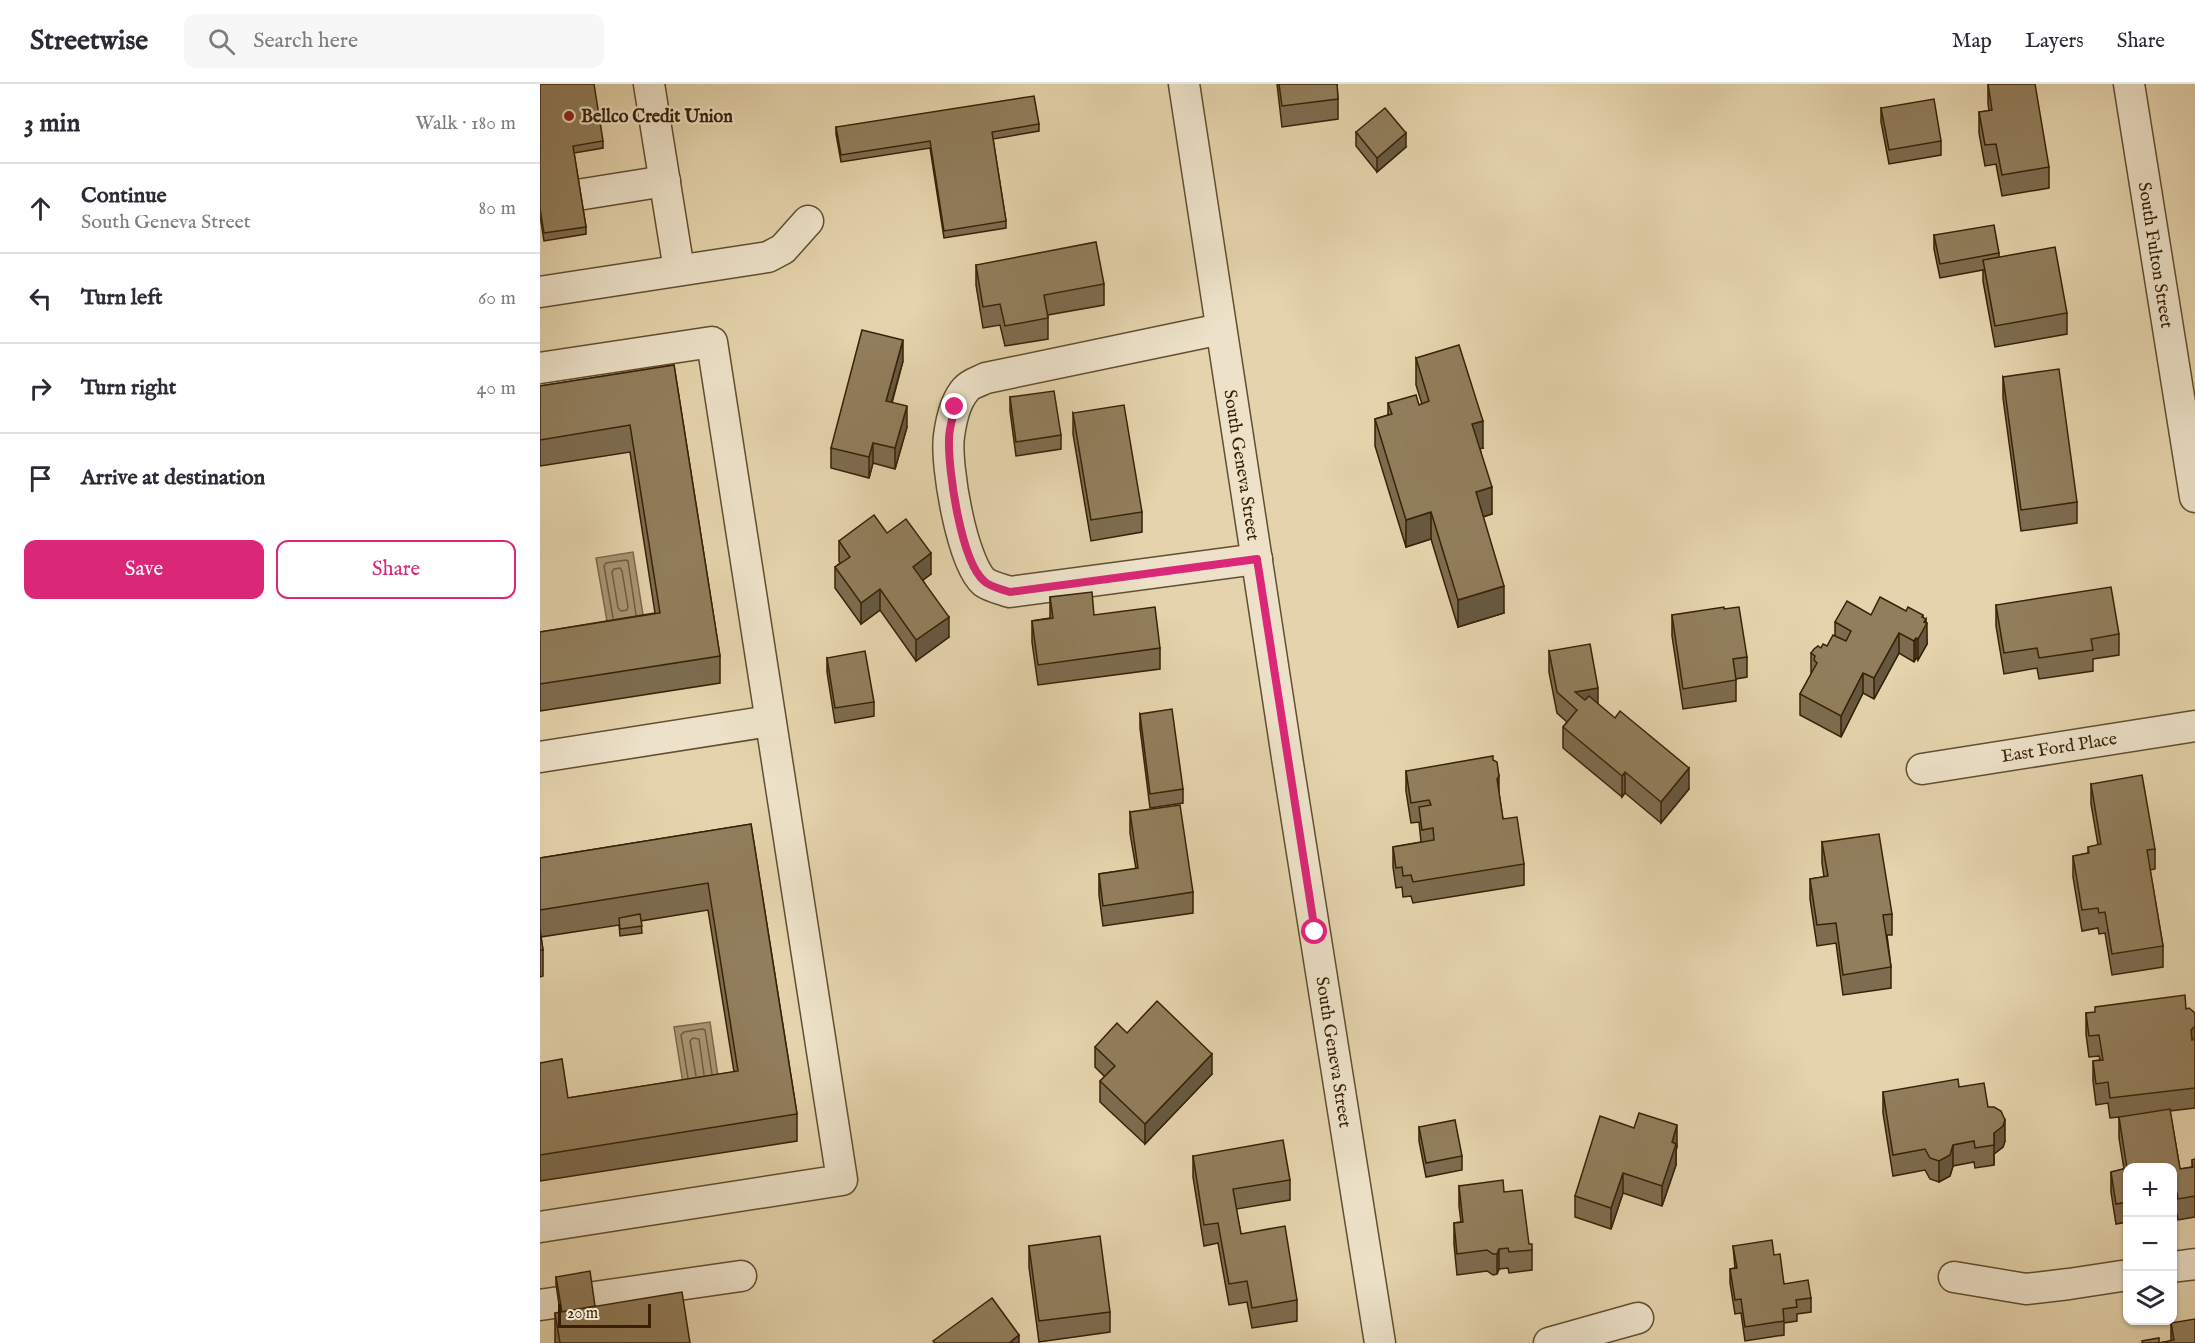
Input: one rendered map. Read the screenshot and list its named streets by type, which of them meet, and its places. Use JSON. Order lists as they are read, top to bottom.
{
  "streets": {
    "street": ["South Fulton Street", "South Geneva Street", "East Ford Place"]
  },
  "places": ["Bellco Credit Union"],
  "scale_bar": "20 m",
  "page": {
    "header": "Streetwise",
    "search": "Search here",
    "nav": ["Map", "Layers", "Share"],
    "heading": ["3 min", "Walk · 180 m"],
    "list": [
      ["Continue", "South Geneva Street", "80 m"],
      ["Turn left", "60 m"],
      ["Turn right", "40 m"],
      "Arrive at destination"
    ],
    "buttons": ["Save", "Share"],
    "map_buttons": ["+", "−"],
    "scale": "20 m"
  }
}
